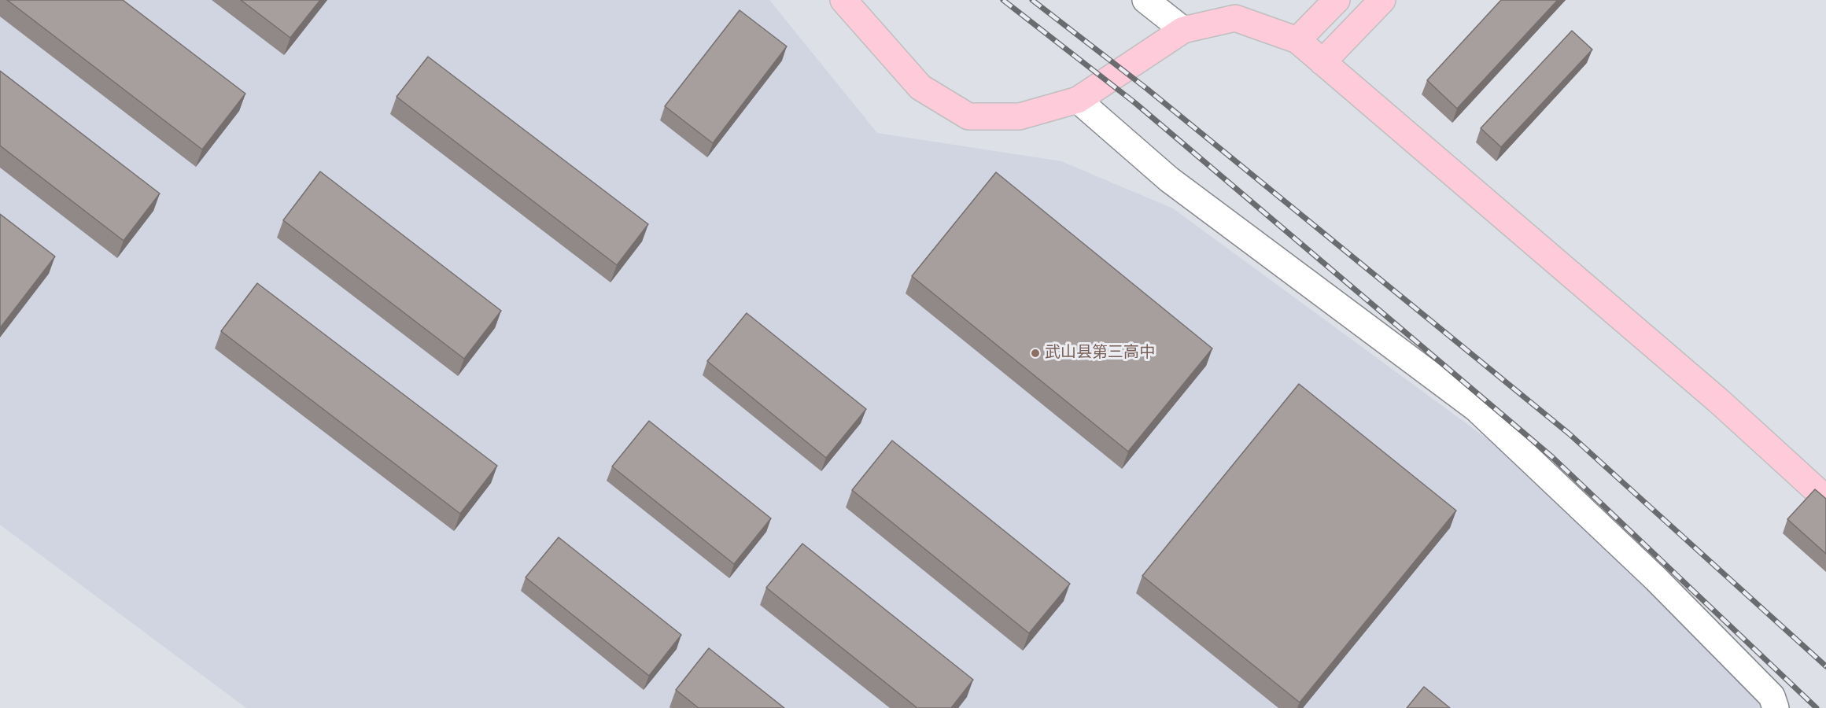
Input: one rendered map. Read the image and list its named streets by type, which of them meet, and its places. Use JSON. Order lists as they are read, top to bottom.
{
  "places": ["武山县第三高中"]
}
